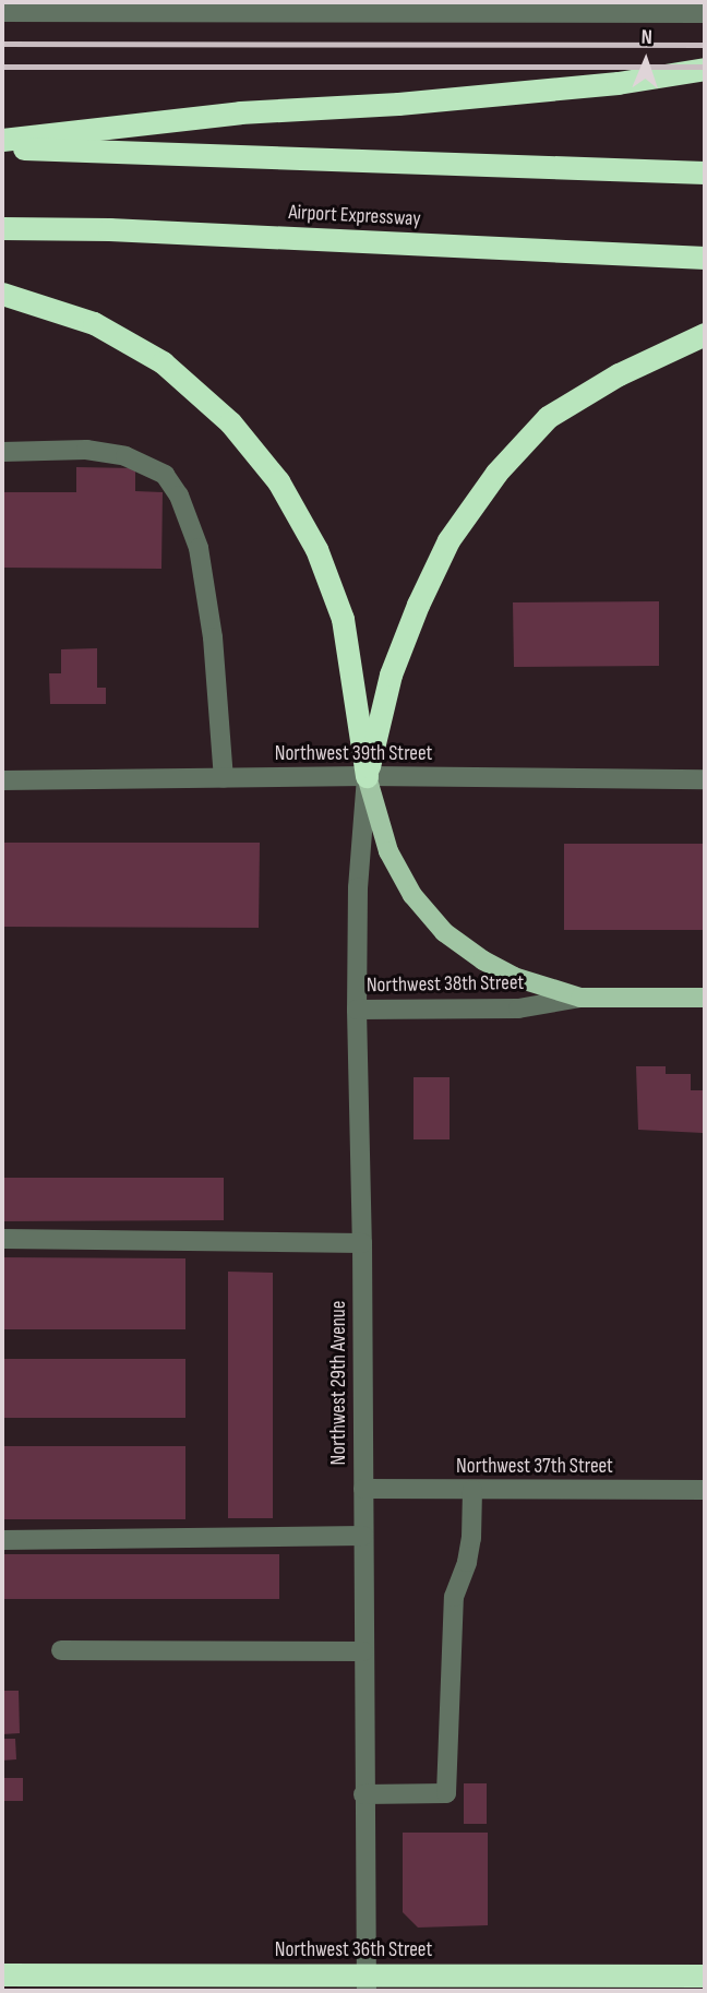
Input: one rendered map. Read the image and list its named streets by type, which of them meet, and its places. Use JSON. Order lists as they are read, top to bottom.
{
  "streets": {
    "highway": ["Airport Expressway", "Northwest 36th Street"],
    "main road": ["Northwest 38th Street"],
    "street": ["Northwest 39th Street", "Northwest 29th Avenue", "Northwest 37th Street"]
  },
  "crossings": [
    ["Northwest 39th Street", "Northwest 38th Street"],
    ["Northwest 39th Street", "Northwest 29th Avenue"],
    ["Northwest 38th Street", "Northwest 29th Avenue"],
    ["Northwest 29th Avenue", "Northwest 37th Street"],
    ["Northwest 29th Avenue", "Northwest 36th Street"]
  ],
  "north": "top"
}
